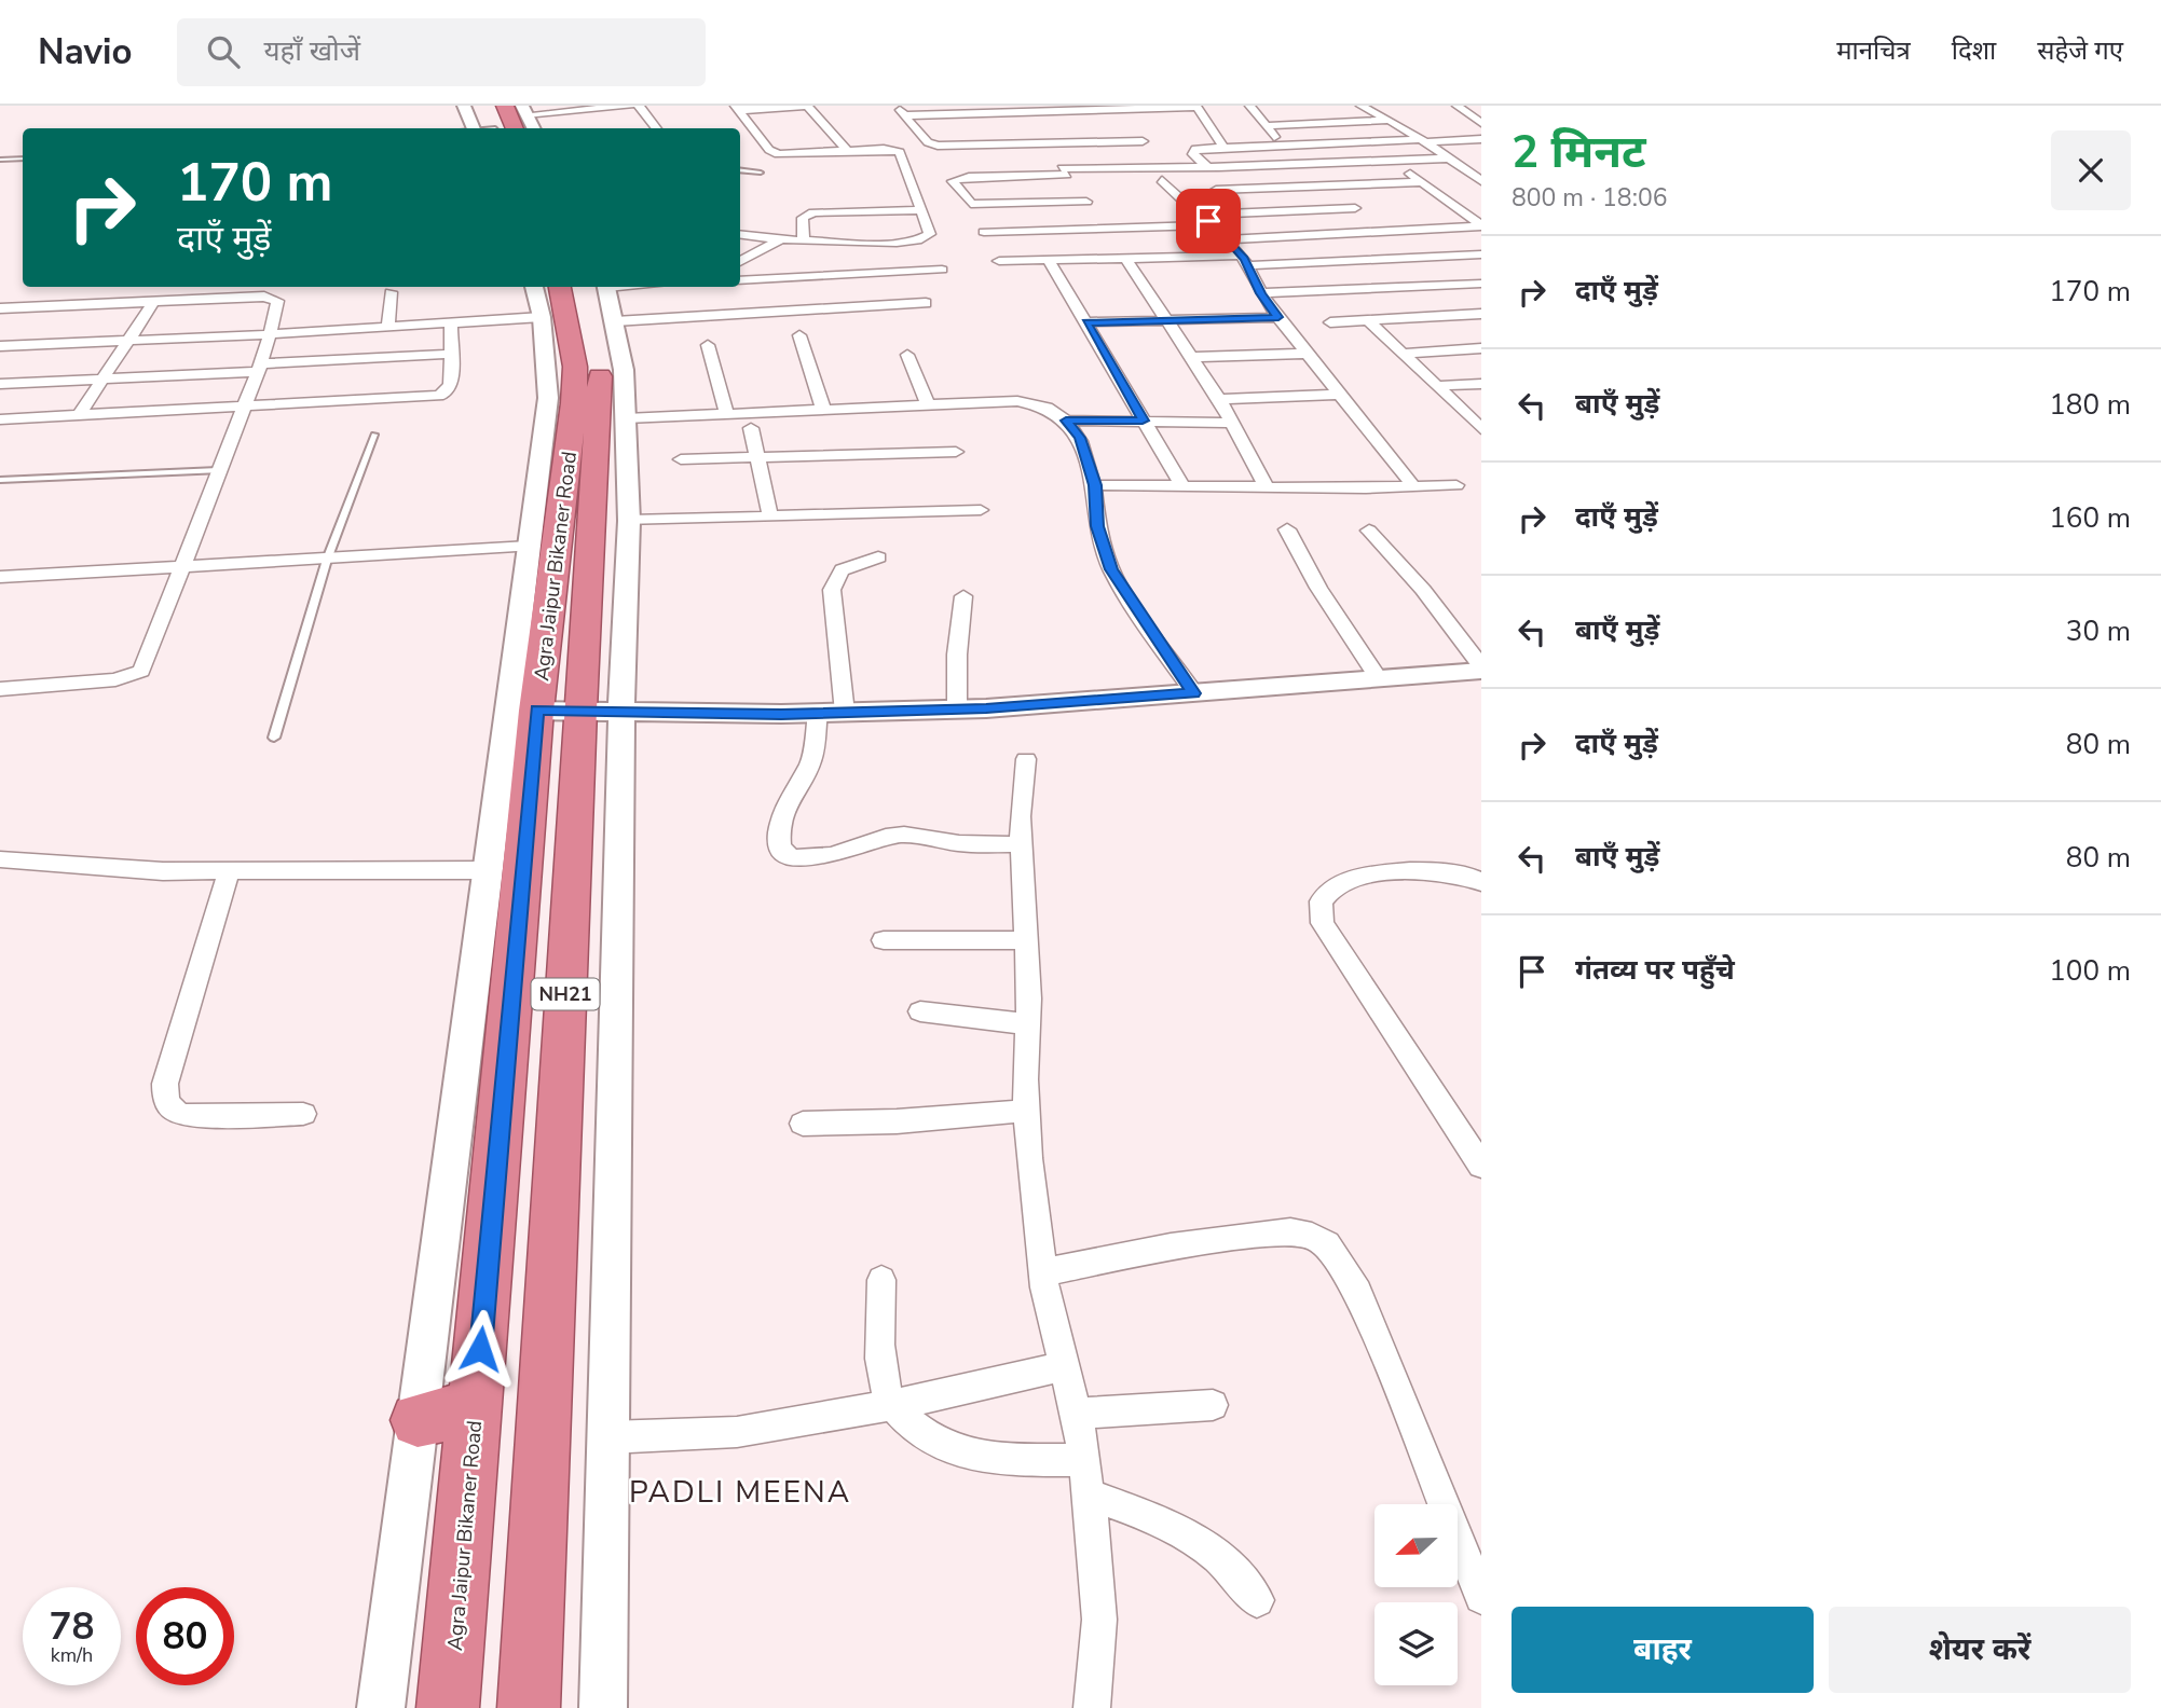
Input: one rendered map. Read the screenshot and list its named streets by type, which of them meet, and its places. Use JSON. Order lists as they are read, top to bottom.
{
  "streets": {
    "highway": ["Agra Jaipur Bikaner Road", "NH21"]
  },
  "districts": ["PADLI MEENA"],
  "north": "left",
  "page": {
    "header": "Navio",
    "search": "यहाँ खोजें",
    "nav": ["मानचित्र", "दिशा", "सहेजे गए"],
    "heading": ["2 मिनट", "800 m · 18:06"],
    "turn": ["170 m", "दाएँ मुड़ें"],
    "list": [
      {
        "name": "दाएँ मुड़ें",
        "value": "170 m"
      },
      {
        "name": "बाएँ मुड़ें",
        "value": "180 m"
      },
      {
        "name": "दाएँ मुड़ें",
        "value": "160 m"
      },
      {
        "name": "बाएँ मुड़ें",
        "value": "30 m"
      },
      {
        "name": "दाएँ मुड़ें",
        "value": "80 m"
      },
      {
        "name": "बाएँ मुड़ें",
        "value": "80 m"
      },
      {
        "name": "गंतव्य पर पहुँचे",
        "value": "100 m"
      }
    ],
    "speed": "78 km/h",
    "limit": "80",
    "buttons": ["बाहर", "शेयर करें"]
  }
}
